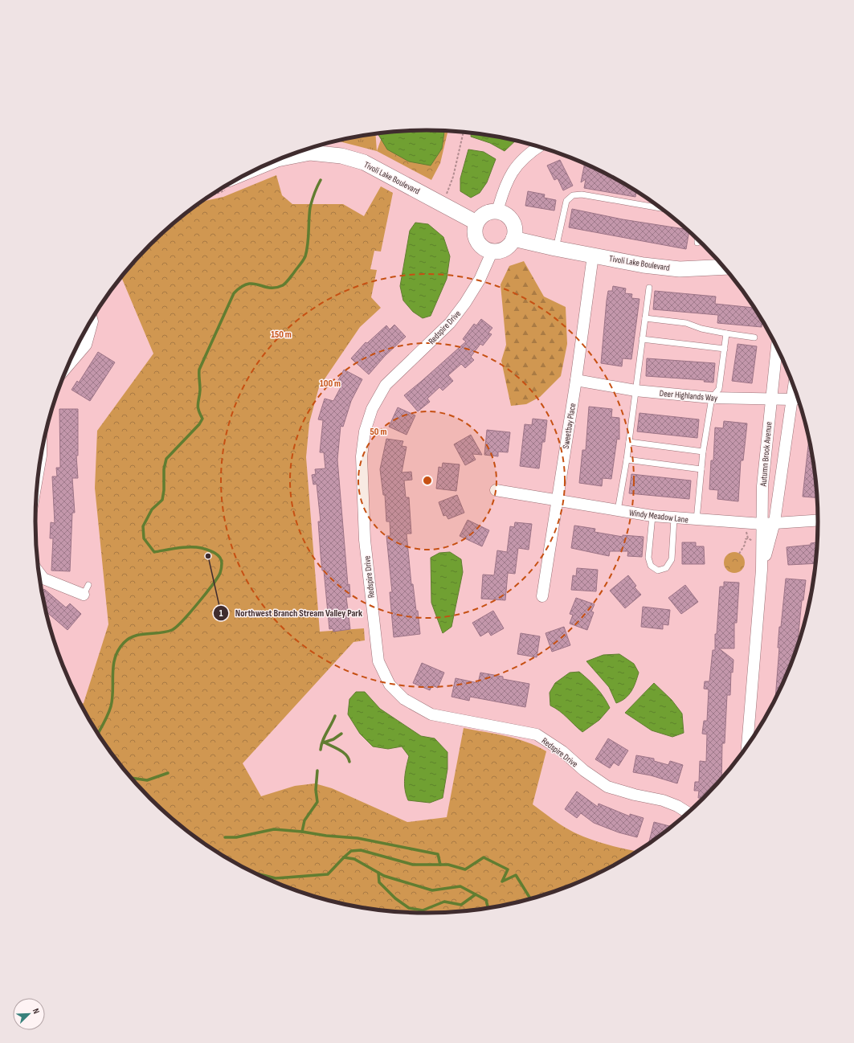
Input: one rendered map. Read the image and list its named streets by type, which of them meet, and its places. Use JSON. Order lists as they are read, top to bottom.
{
  "streets": {
    "street": [
      "Tivoli Lake Boulevard",
      "Redspire Drive",
      "Deer Highlands Way",
      "Sweetbay Place",
      "Autumn Brook Avenue",
      "Windy Meadow Lane"
    ]
  },
  "crossings": [
    ["Tivoli Lake Boulevard", "Redspire Drive"],
    ["Tivoli Lake Boulevard", "Sweetbay Place"],
    ["Deer Highlands Way", "Sweetbay Place"],
    ["Deer Highlands Way", "Autumn Brook Avenue"],
    ["Sweetbay Place", "Windy Meadow Lane"],
    ["Autumn Brook Avenue", "Windy Meadow Lane"]
  ],
  "places": ["Northwest Branch Stream Valley Park"],
  "north": "top right",
  "rings": ["150 m", "100 m", "50 m"]
}
